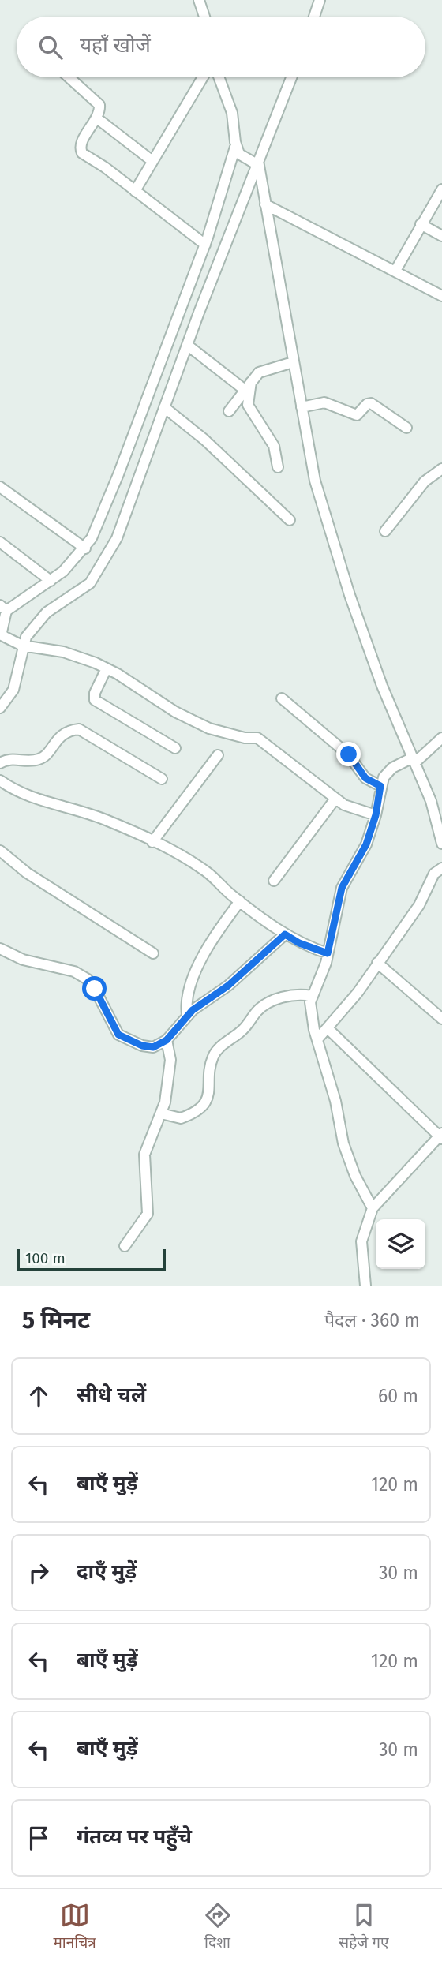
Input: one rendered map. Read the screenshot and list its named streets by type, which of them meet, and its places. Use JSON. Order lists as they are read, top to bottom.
{
  "scale_bar": "100 m",
  "page": {
    "search": "यहाँ खोजें",
    "scale": "100 m",
    "heading": ["5 मिनट", "पैदल · 360 m"],
    "list": [
      ["सीधे चलें", "60 m"],
      ["बाएँ मुड़ें", "120 m"],
      ["दाएँ मुड़ें", "30 m"],
      ["बाएँ मुड़ें", "120 m"],
      ["बाएँ मुड़ें", "30 m"],
      "गंतव्य पर पहुँचे"
    ],
    "nav": ["मानचित्र", "दिशा", "सहेजे गए"]
  }
}
